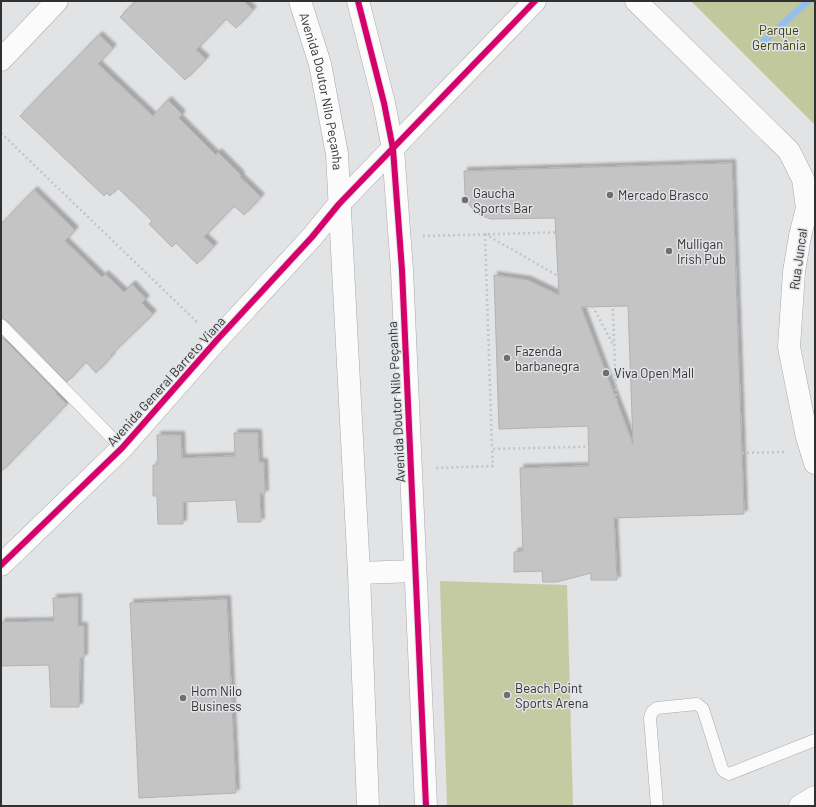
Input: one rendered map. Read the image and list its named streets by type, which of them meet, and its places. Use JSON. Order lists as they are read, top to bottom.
{
  "streets": {
    "main road": ["Avenida Doutor Nilo Peçanha", "Rua Juncal", "Avenida General Barreto Viana"]
  },
  "crossings": [
    ["Avenida Doutor Nilo Peçanha", "Avenida General Barreto Viana"]
  ],
  "parks": ["Parque Germânia"],
  "places": [
    "Mercado Brasco",
    "Gaucha Sports Bar",
    "Mulligan Irish Pub",
    "Fazenda barbanegra",
    "Viva Open Mall",
    "Beach Point Sports Arena",
    "Hom Nilo Business"
  ]
}
